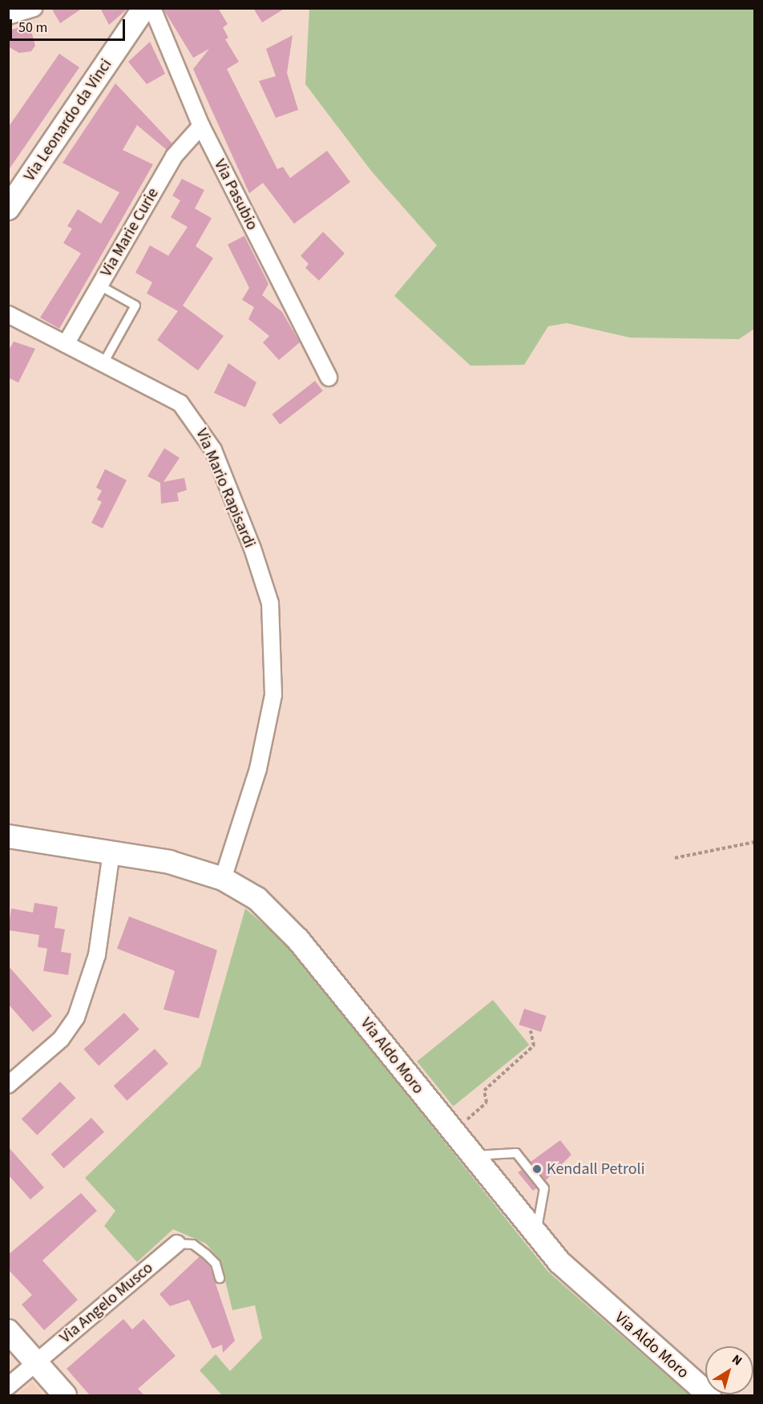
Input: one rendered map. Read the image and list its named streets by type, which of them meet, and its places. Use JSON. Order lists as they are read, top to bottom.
{
  "streets": {
    "main road": ["Via Leonardo da Vinci", "Via Aldo Moro"],
    "street": [
      "Via Pasubio",
      "Via Marie Curie",
      "Via Mario Rapisardi",
      "Via Angelo Musco"
    ]
  },
  "crossings": [
    ["Via Pasubio", "Via Marie Curie"],
    ["Via Marie Curie", "Via Mario Rapisardi"],
    ["Via Mario Rapisardi", "Via Aldo Moro"]
  ],
  "places": ["Kendall Petroli"],
  "scale_bar": "50 m",
  "north": "top right"
}
